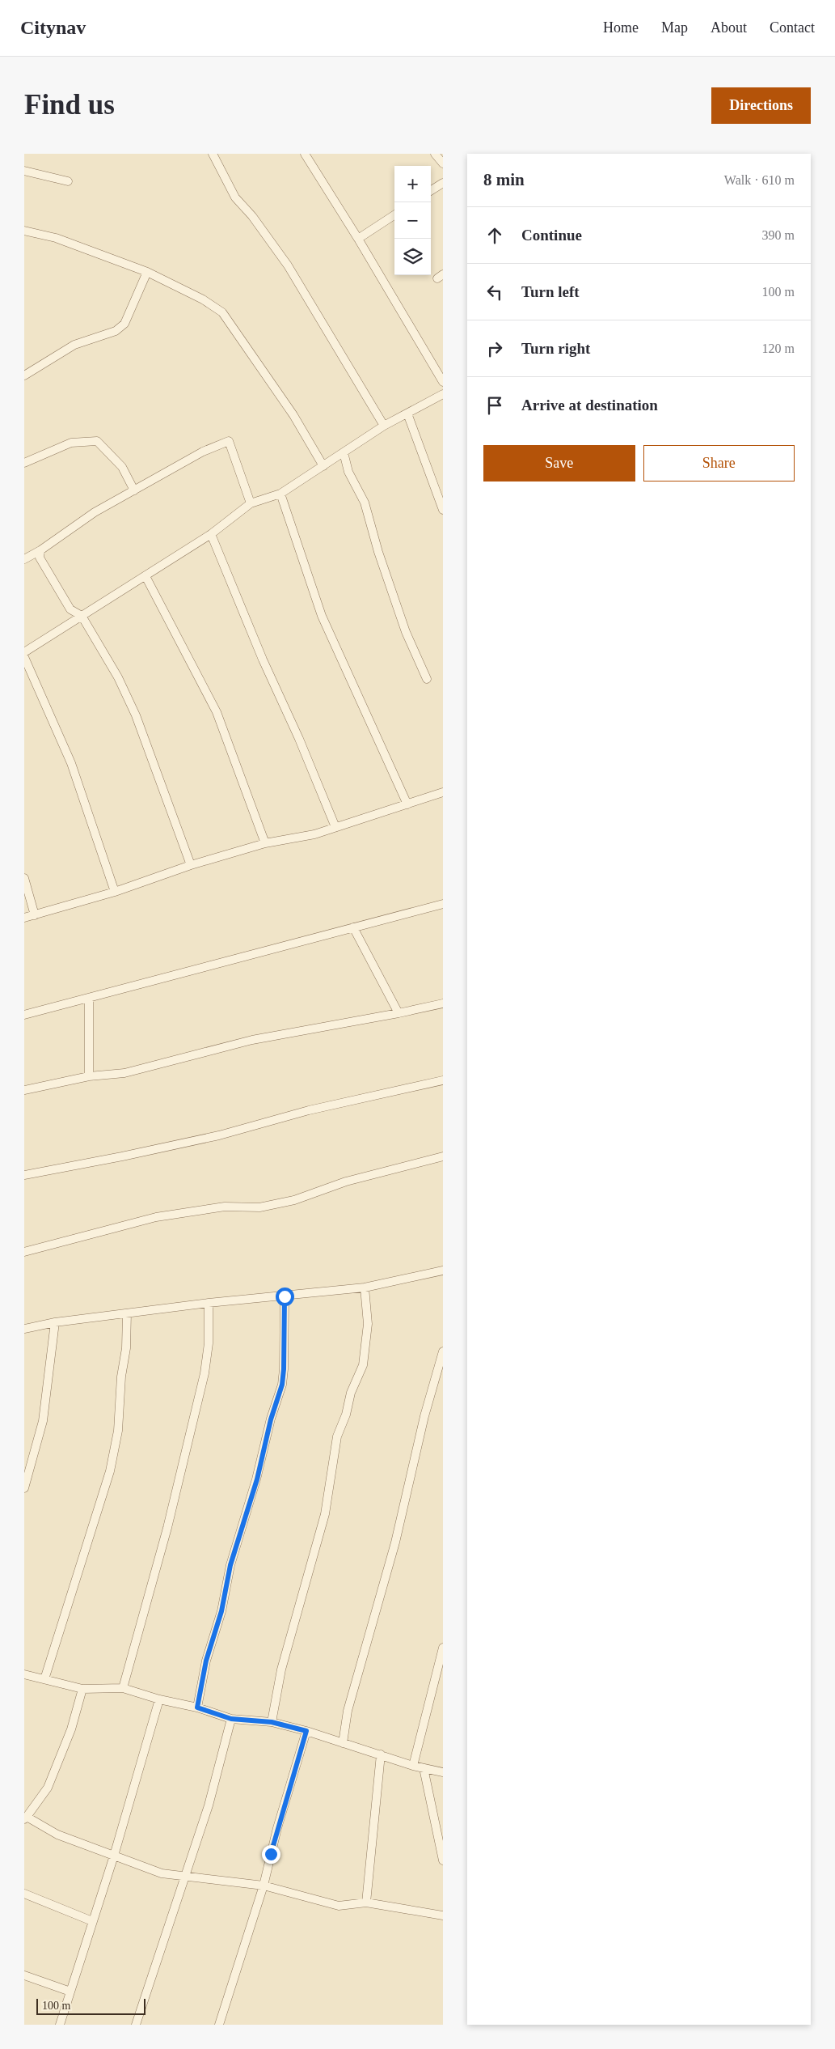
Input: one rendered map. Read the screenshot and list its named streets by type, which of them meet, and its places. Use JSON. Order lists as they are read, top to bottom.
{
  "scale_bar": "100 m",
  "page": {
    "header": "Citynav",
    "nav": [
      "Home",
      "Map",
      "About",
      "Contact"
    ],
    "buttons": [
      "Directions",
      ["Save", "Share"]
    ],
    "title": "Find us",
    "heading": ["8 min", "Walk · 610 m"],
    "map_buttons": ["+", "−"],
    "list": [
      ["Continue", "390 m"],
      ["Turn left", "100 m"],
      ["Turn right", "120 m"],
      "Arrive at destination"
    ],
    "scale": "100 m"
  }
}
